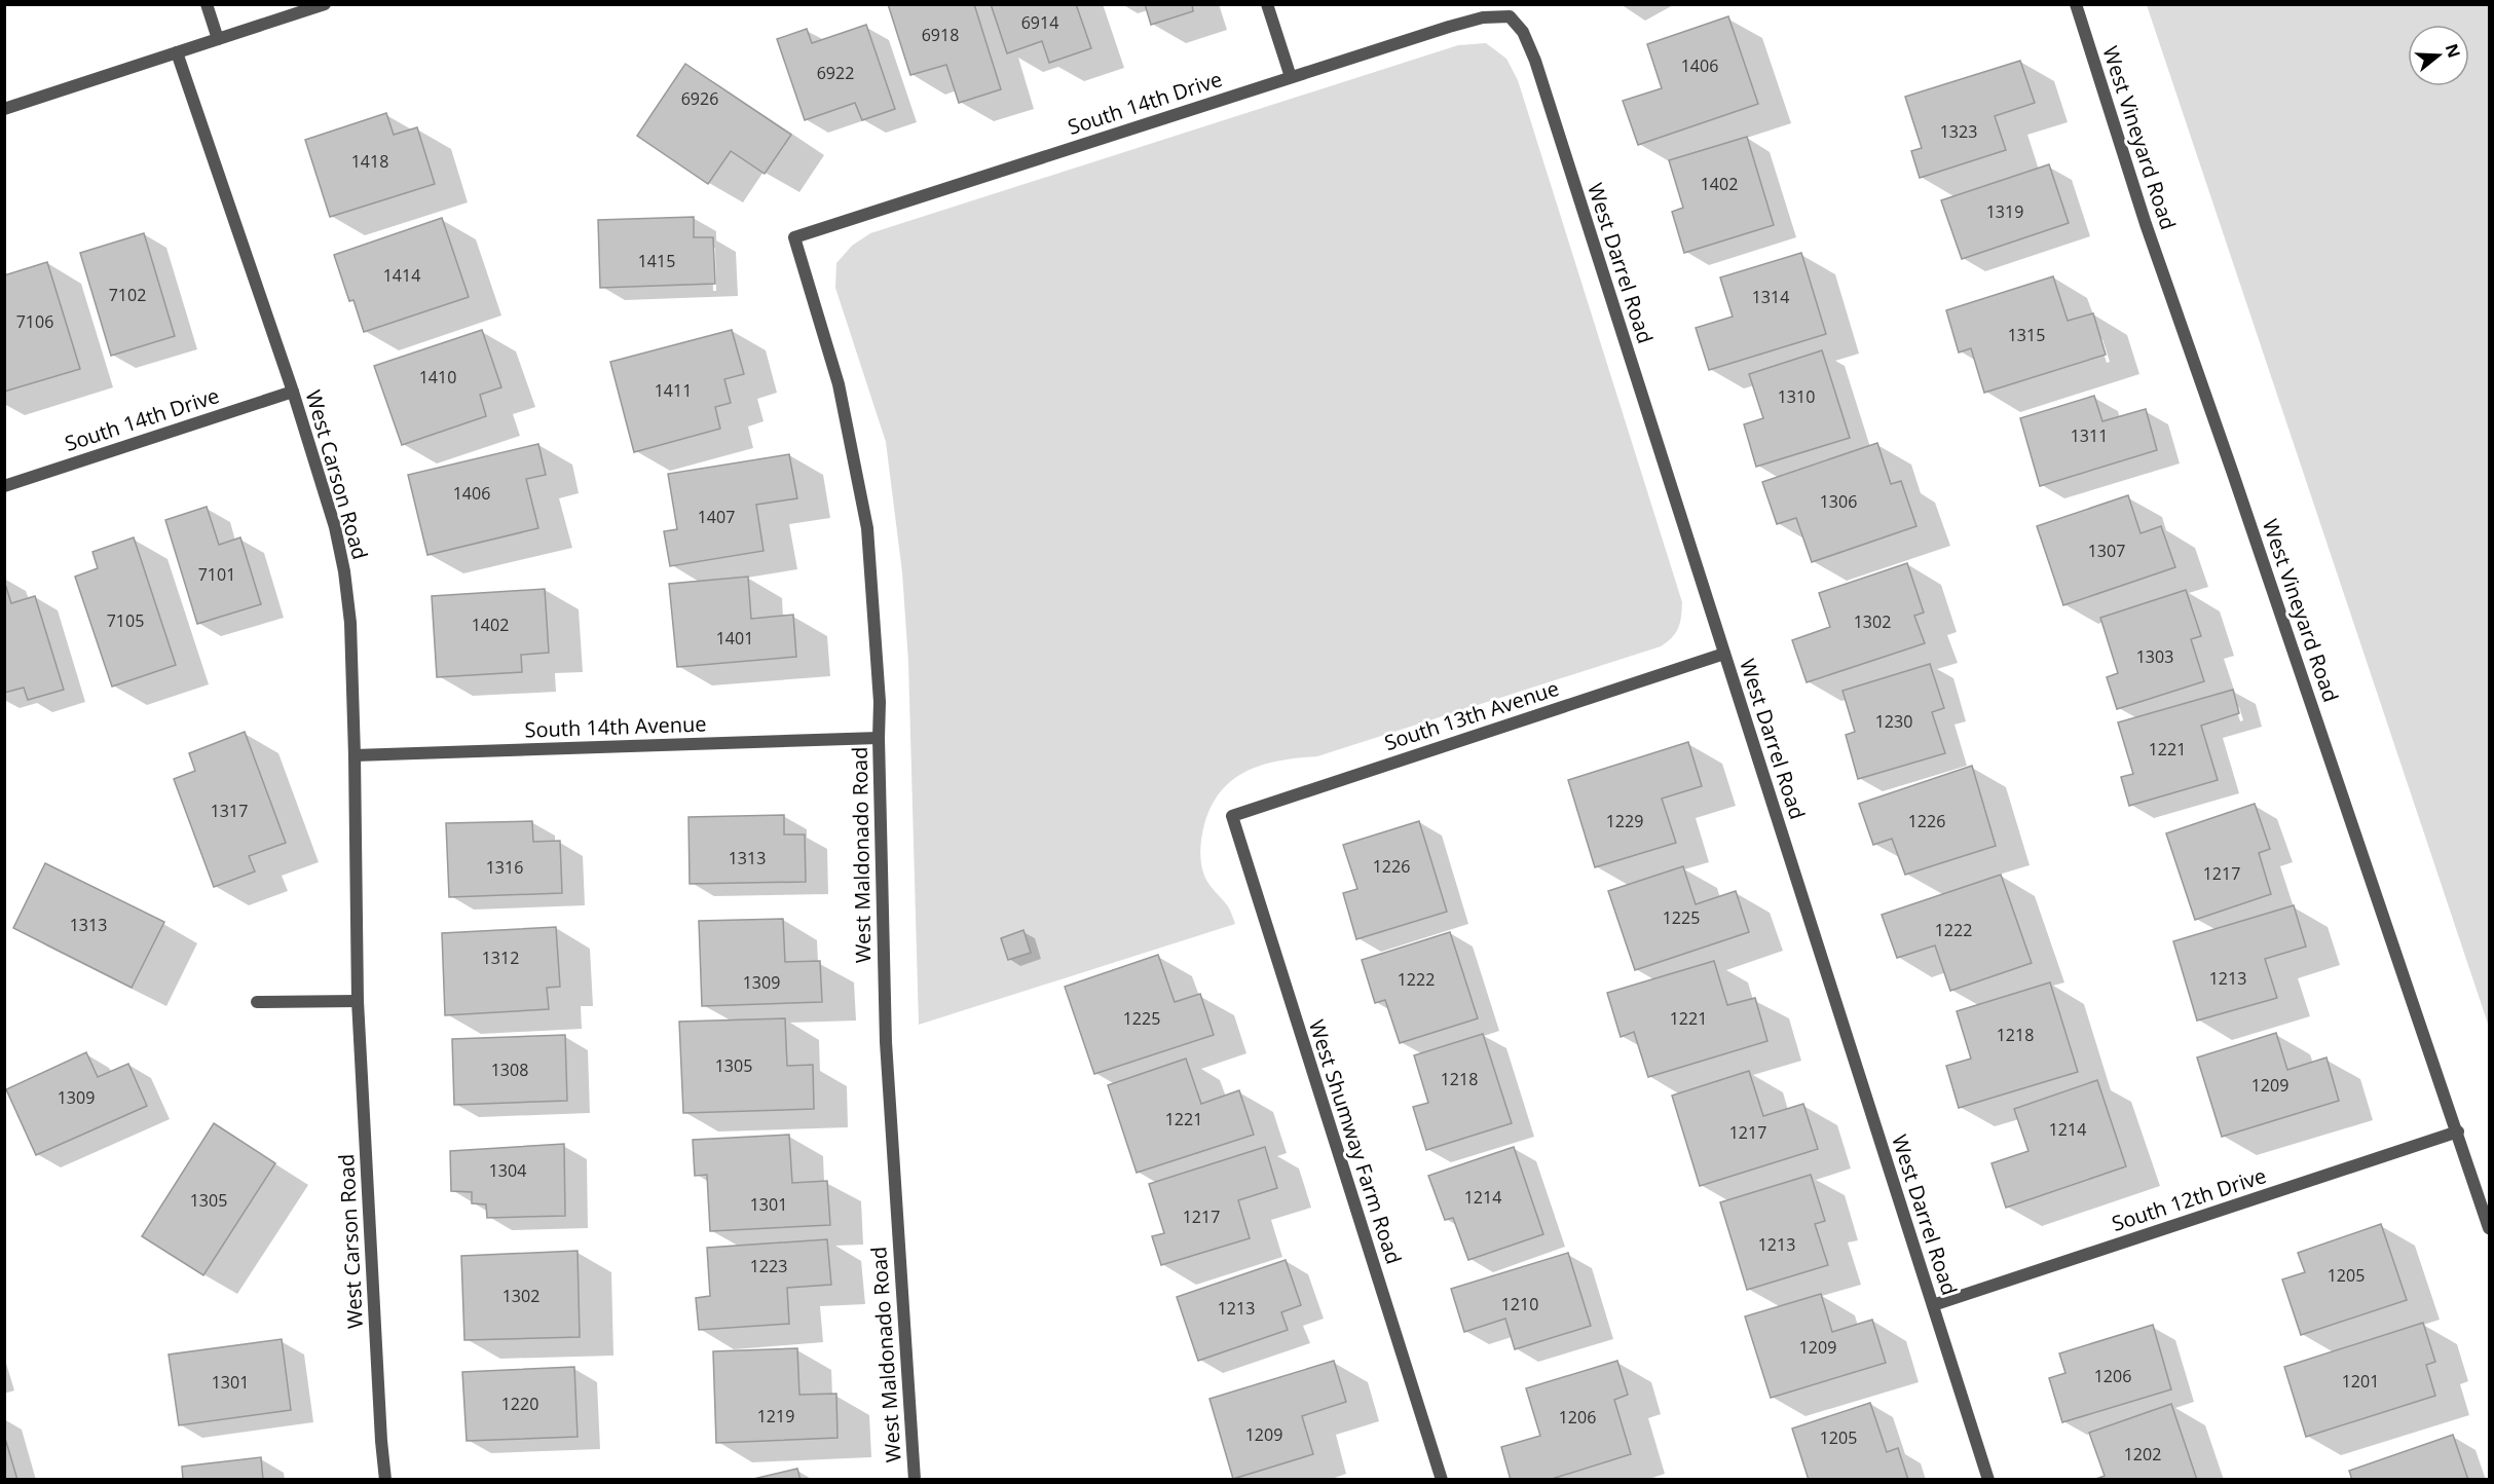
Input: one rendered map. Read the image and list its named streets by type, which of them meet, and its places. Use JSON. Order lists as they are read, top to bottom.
{
  "streets": {
    "street": [
      "South 14th Drive",
      "West Vineyard Road",
      "West Darrel Road",
      "West Carson Road",
      "South 13th Avenue",
      "South 14th Avenue",
      "West Maldonado Road",
      "West Shumway Farm Road",
      "South 12th Drive"
    ]
  },
  "crossings": [
    ["South 14th Drive", "West Darrel Road"],
    ["South 14th Drive", "West Carson Road"],
    ["South 14th Drive", "West Maldonado Road"],
    ["West Vineyard Road", "South 12th Drive"],
    ["West Darrel Road", "South 13th Avenue"],
    ["West Darrel Road", "South 12th Drive"],
    ["West Carson Road", "South 14th Avenue"],
    ["South 13th Avenue", "West Shumway Farm Road"],
    ["South 14th Avenue", "West Maldonado Road"]
  ],
  "house_numbers": [
    "6914",
    "6918",
    "1406",
    "6922",
    "6926",
    "1323",
    "1418",
    "1402",
    "1319",
    "1415",
    "1414",
    "7102",
    "1314",
    "7106",
    "1315",
    "1410",
    "1411",
    "1310",
    "1311",
    "1406",
    "1306",
    "1407",
    "1307",
    "7101",
    "7105",
    "1302",
    "1402",
    "1401",
    "1303",
    "1230",
    "1221",
    "1317",
    "1229",
    "1226",
    "1313",
    "1226",
    "1316",
    "1217",
    "1225",
    "1313",
    "1222",
    "1312",
    "1213",
    "1222",
    "1309",
    "1225",
    "1221",
    "1218",
    "1305",
    "1308",
    "1218",
    "1209",
    "1309",
    "1221",
    "1214",
    "1217",
    "1304",
    "1214",
    "1305",
    "1301",
    "1217",
    "1213",
    "1223",
    "1205",
    "1302",
    "1210",
    "1213",
    "1209",
    "1206",
    "1201",
    "1301",
    "1220",
    "1219",
    "1206",
    "1209",
    "1205",
    "1202"
  ],
  "north": "right"
}
